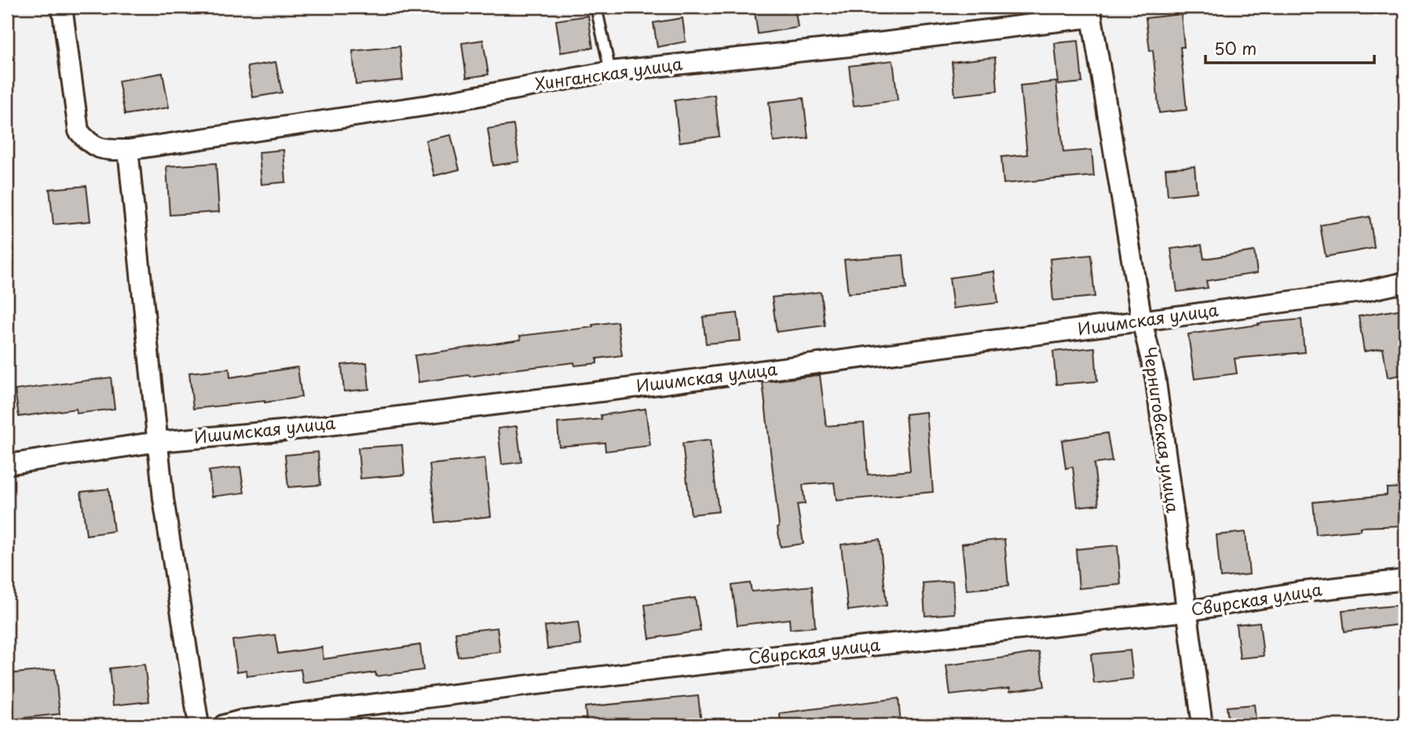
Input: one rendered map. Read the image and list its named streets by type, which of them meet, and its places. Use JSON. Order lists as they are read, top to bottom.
{
  "streets": {
    "street": [
      "Хинганская улица",
      "Ишимская улица",
      "Черниговская улица",
      "Свирская улица"
    ]
  },
  "crossings": [
    ["Хинганская улица", "Черниговская улица"],
    ["Ишимская улица", "Черниговская улица"],
    ["Черниговская улица", "Свирская улица"]
  ],
  "scale_bar": "50 m"
}
